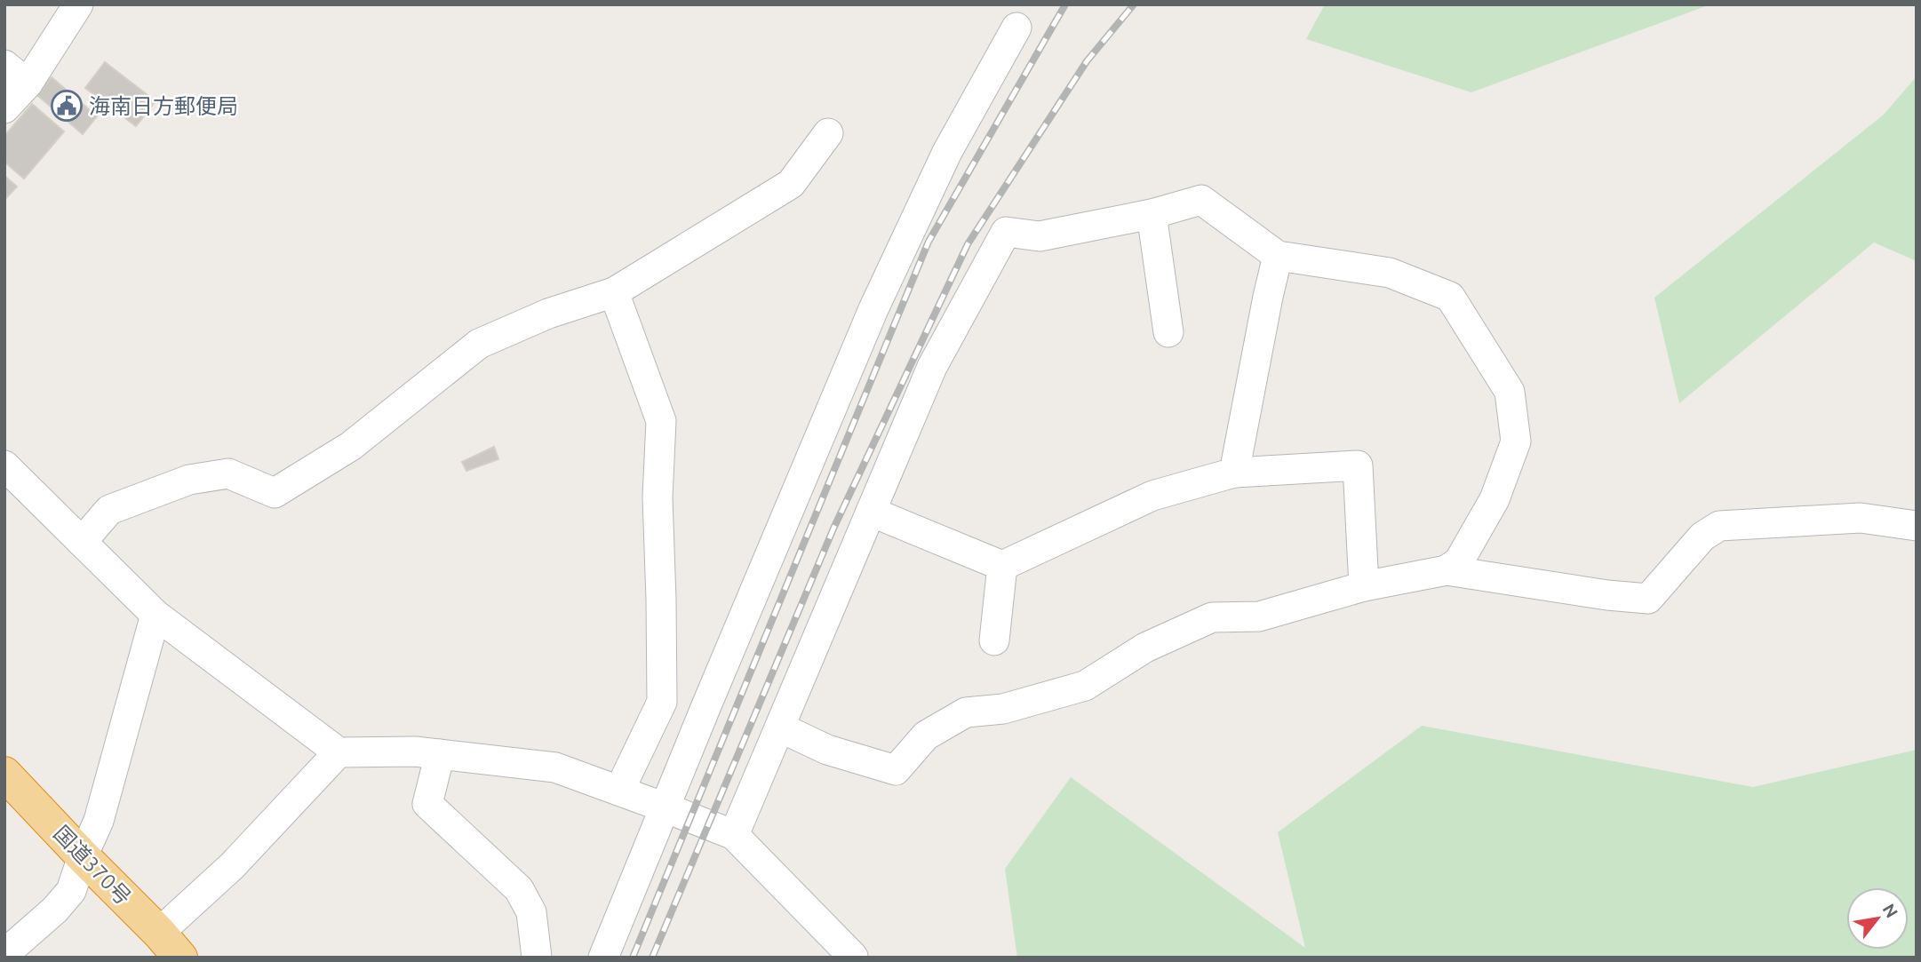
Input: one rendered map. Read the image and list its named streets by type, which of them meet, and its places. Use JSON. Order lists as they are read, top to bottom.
{
  "streets": {
    "highway": ["国道370号"]
  },
  "places": {
    "public building": ["海南日方郵便局"]
  },
  "north": "top right"
}
